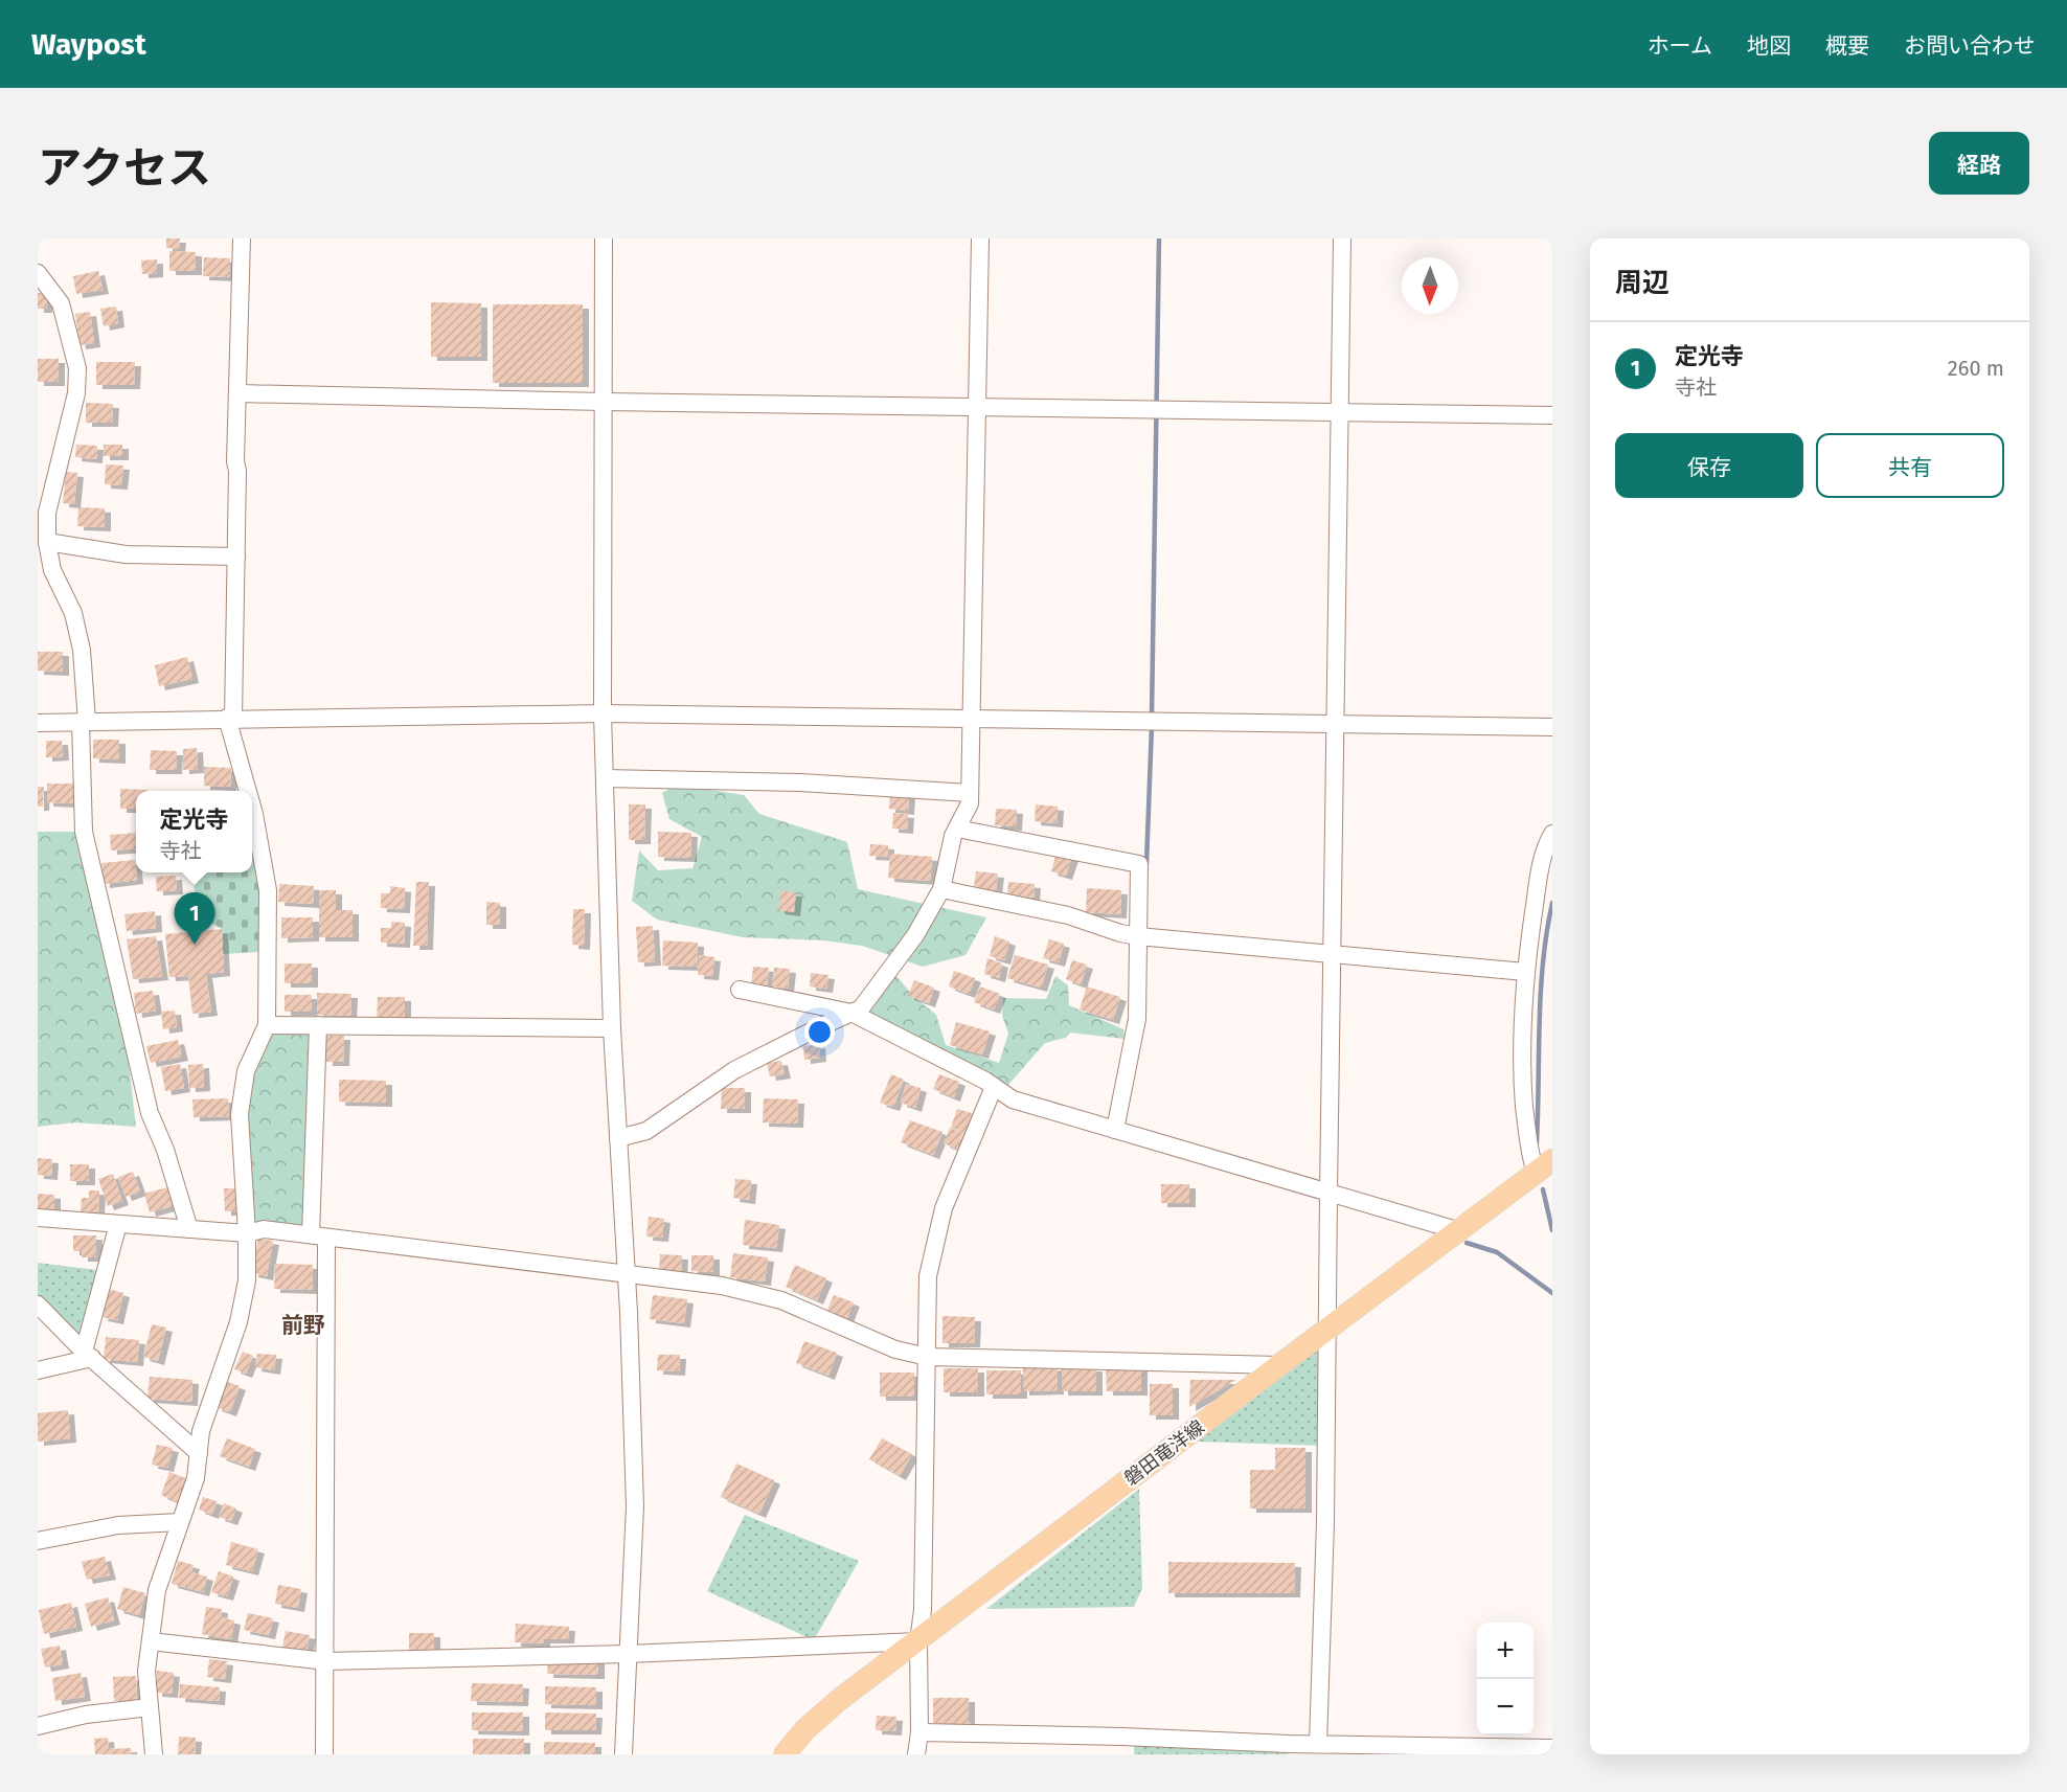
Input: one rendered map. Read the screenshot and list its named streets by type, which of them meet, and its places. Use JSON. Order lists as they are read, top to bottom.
{
  "streets": {
    "main road": ["磐田竜洋線"]
  },
  "districts": ["前野"],
  "north": "bottom",
  "page": {
    "header": "Waypost",
    "nav": [
      "ホーム",
      "地図",
      "概要",
      "お問い合わせ"
    ],
    "title": "アクセス",
    "buttons": [
      "経路",
      ["保存", "共有"]
    ],
    "heading": "周辺",
    "list": [
      {
        "mark": "1",
        "name": "定光寺",
        "note": "寺社",
        "value": "260 m"
      }
    ],
    "popup": ["定光寺", "寺社"],
    "pins": "1",
    "map_buttons": ["+", "−"]
  }
}
